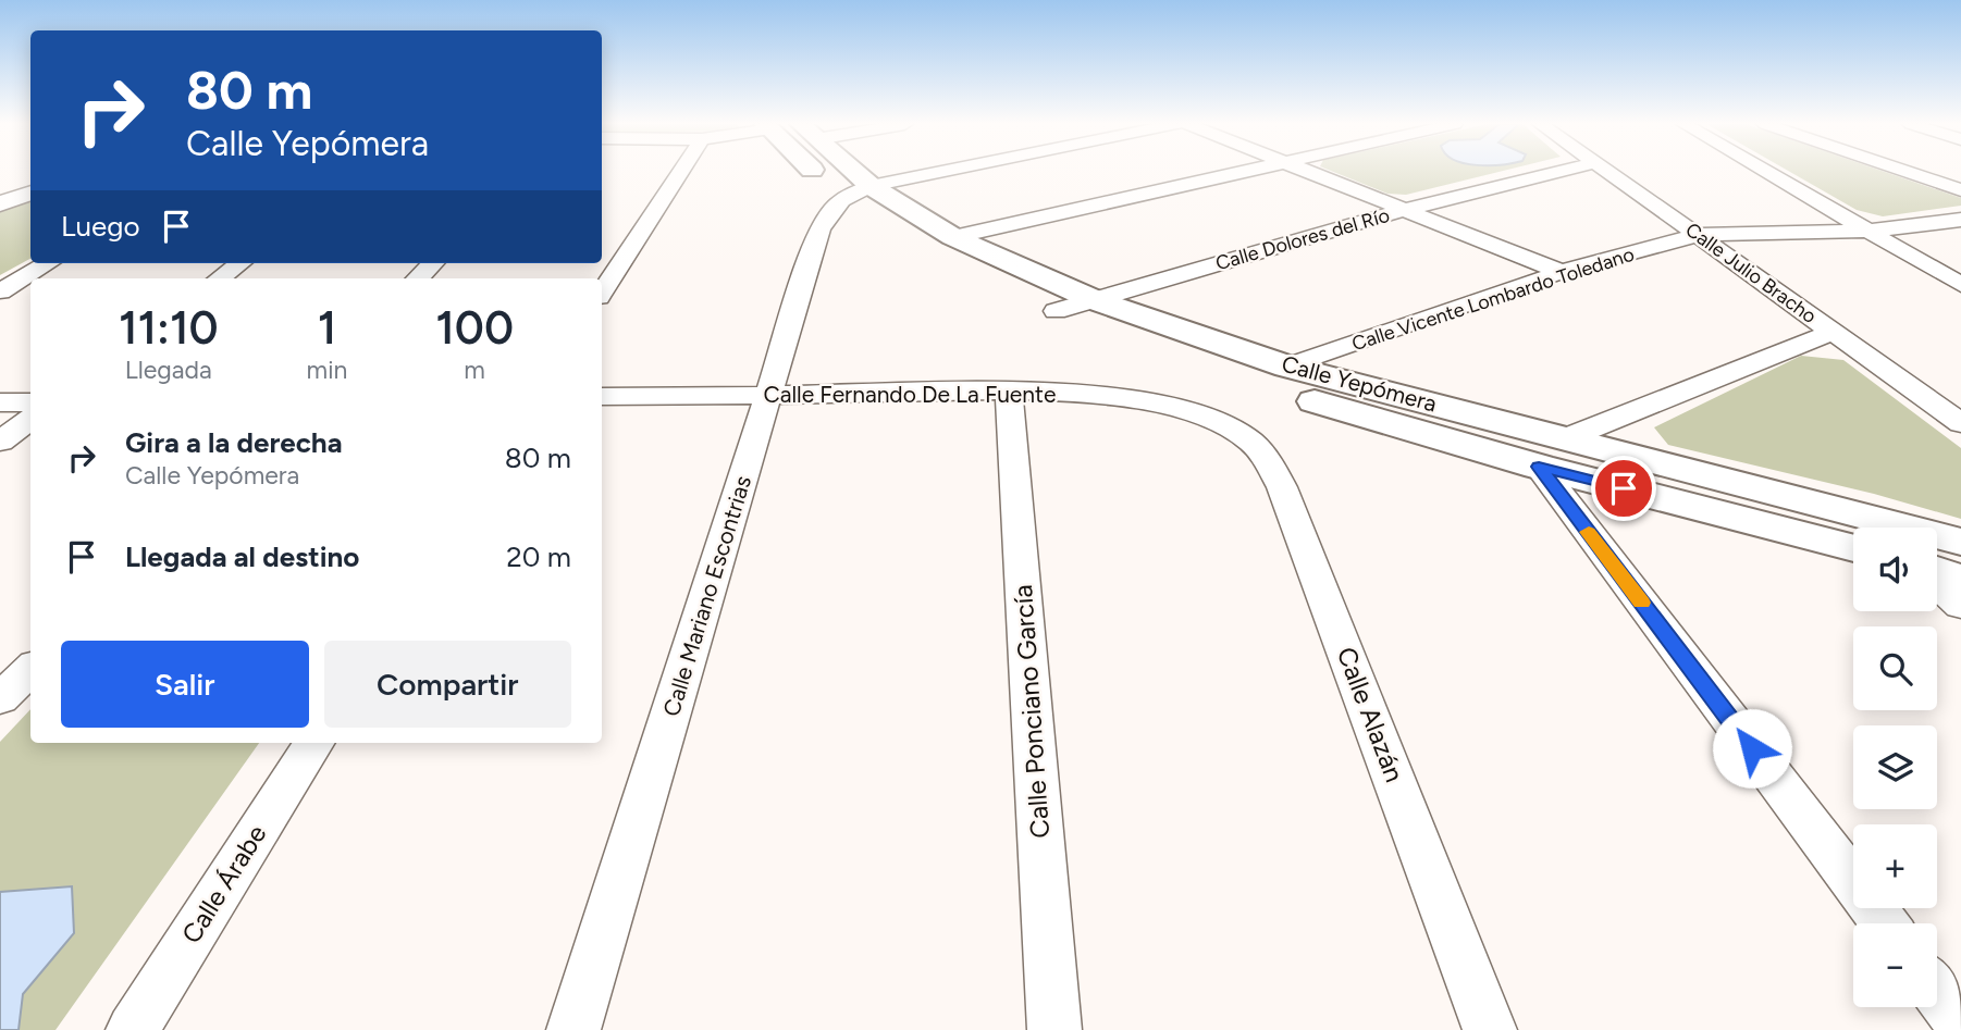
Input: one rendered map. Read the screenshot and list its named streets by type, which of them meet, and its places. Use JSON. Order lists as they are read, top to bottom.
{
  "streets": {
    "main road": ["Calle Yepómera"],
    "street": [
      "Calle Dolores del Río",
      "Calle Julio Bracho",
      "Calle Vicente Lombardo Toledano",
      "Calle Fernando De La Fuente",
      "Calle Mariano Escontrias",
      "Calle Ponciano García",
      "Calle Alazán",
      "Calle Árabe"
    ]
  },
  "crossings": [
    ["Calle Dolores del Río", "Calle Yepómera"],
    ["Calle Julio Bracho", "Calle Vicente Lombardo Toledano"],
    ["Calle Vicente Lombardo Toledano", "Calle Yepómera"],
    ["Calle Yepómera", "Calle Mariano Escontrias"],
    ["Calle Fernando De La Fuente", "Calle Mariano Escontrias"],
    ["Calle Fernando De La Fuente", "Calle Ponciano García"],
    ["Calle Fernando De La Fuente", "Calle Alazán"]
  ],
  "page": {
    "turn": ["80 m", "Calle Yepómera"],
    "then": "Luego",
    "eta": [
      "11:10",
      "Llegada",
      "1",
      "min",
      "100",
      "m"
    ],
    "list": [
      {
        "name": "Gira a la derecha",
        "note": "Calle Yepómera",
        "value": "80 m"
      },
      {
        "name": "Llegada al destino",
        "value": "20 m"
      }
    ],
    "map_buttons": ["+", "−"],
    "buttons": ["Salir", "Compartir"]
  }
}
